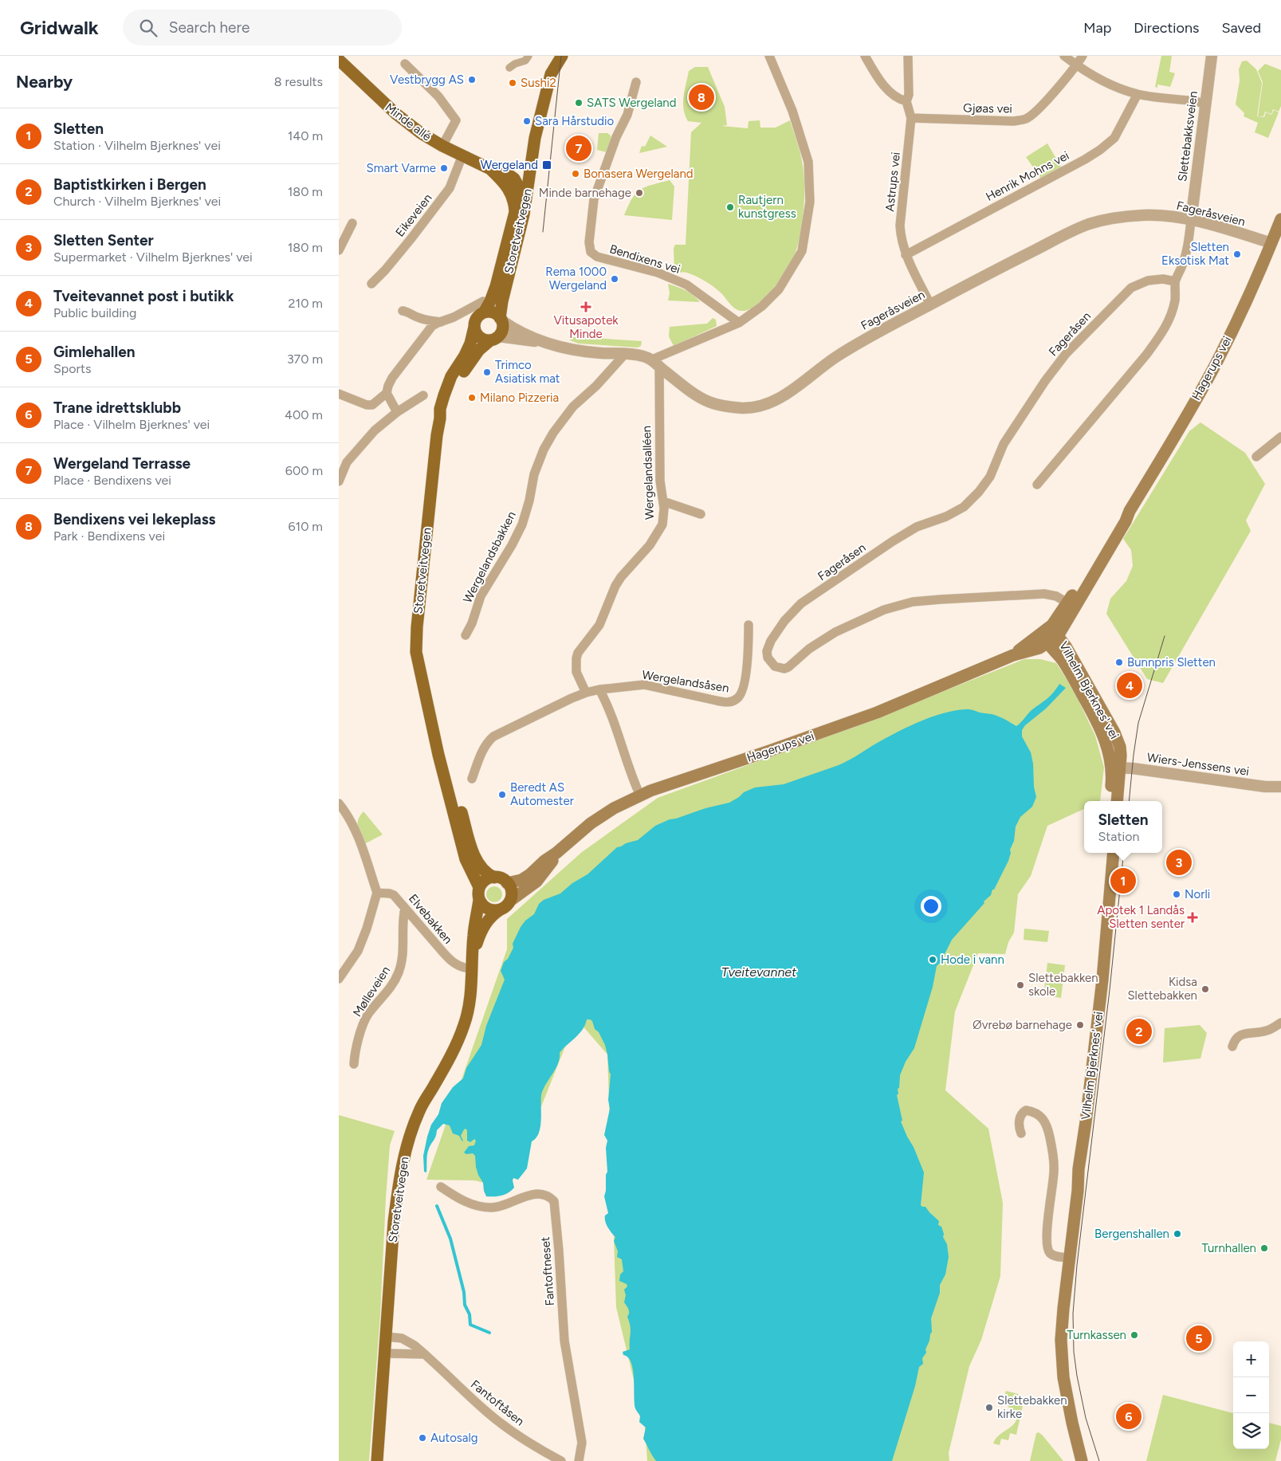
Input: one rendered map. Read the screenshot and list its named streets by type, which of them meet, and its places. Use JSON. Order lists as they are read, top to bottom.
{
  "streets": {
    "main road": [
      "Minde allé",
      "Storetveitvegen",
      "Hagerups vei",
      "Vilhelm Bjerknes' vei"
    ],
    "street": [
      "Gjøas vei",
      "Slettebakksveien",
      "Henrik Mohns vei",
      "Astrups vei",
      "Fageråsveien",
      "Eikeveien",
      "Bendixens vei",
      "Fageråsen",
      "Wergelandsalléen",
      "Wergelandsbakken",
      "Wergelandsåsen",
      "Wiers-Jenssens vei",
      "Elvebakken",
      "Mølleveien",
      "Fantoftneset",
      "Fantoftåsen"
    ]
  },
  "crossings": [
    ["Gjøas vei", "Astrups vei"],
    ["Minde allé", "Eikeveien"],
    ["Minde allé", "Storetveitvegen"],
    ["Slettebakksveien", "Fageråsveien"],
    ["Henrik Mohns vei", "Astrups vei"],
    ["Astrups vei", "Fageråsveien"],
    ["Fageråsveien", "Storetveitvegen"],
    ["Fageråsveien", "Hagerups vei"],
    ["Fageråsveien", "Wergelandsalléen"],
    ["Fageråsveien", "Wergelandsbakken"],
    ["Storetveitvegen", "Hagerups vei"],
    ["Storetveitvegen", "Fantoftåsen"],
    ["Fageråsen", "Hagerups vei"],
    ["Hagerups vei", "Vilhelm Bjerknes' vei"],
    ["Wergelandsalléen", "Wergelandsåsen"],
    ["Vilhelm Bjerknes' vei", "Wiers-Jenssens vei"],
    ["Elvebakken", "Mølleveien"]
  ],
  "water": ["Tveitevannet"],
  "places": {
    "other": [
      "Vestbrygg AS",
      "Sushi2",
      "SATS Wergeland",
      "Sara Hårstudio",
      "Smart Varme",
      "Bonasera Wergeland",
      "Minde barnehage",
      "Rautjern kunstgress",
      "Sletten Eksotisk Mat",
      "Rema 1000 Wergeland",
      "Trimco Asiatisk mat",
      "Milano Pizzeria",
      "Bunnpris Sletten",
      "Beredt AS Automester",
      "Norli",
      "Hode i vann",
      "Slettebakken skole",
      "Kidsa Slettebakken",
      "Øvrebø barnehage",
      "Bergenshallen",
      "Turnhallen",
      "Turnkassen",
      "Slettebakken kirke",
      "Autosalg"
    ],
    "transit": ["Wergeland"],
    "health": ["Vitusapotek Minde", "Apotek 1 Landås Sletten senter"]
  },
  "page": {
    "header": "Gridwalk",
    "search": "Search here",
    "nav": ["Map", "Directions", "Saved"],
    "heading": ["Nearby", "8 results"],
    "pins": [
      "8",
      "7",
      "4",
      "3",
      "1",
      "2",
      "5",
      "6"
    ],
    "list": [
      {
        "mark": "1",
        "name": "Sletten",
        "note": "Station · Vilhelm Bjerknes' vei",
        "value": "140 m"
      },
      {
        "mark": "2",
        "name": "Baptistkirken i Bergen",
        "note": "Church · Vilhelm Bjerknes' vei",
        "value": "180 m"
      },
      {
        "mark": "3",
        "name": "Sletten Senter",
        "note": "Supermarket · Vilhelm Bjerknes' vei",
        "value": "180 m"
      },
      {
        "mark": "4",
        "name": "Tveitevannet post i butikk",
        "note": "Public building",
        "value": "210 m"
      },
      {
        "mark": "5",
        "name": "Gimlehallen",
        "note": "Sports",
        "value": "370 m"
      },
      {
        "mark": "6",
        "name": "Trane idrettsklubb",
        "note": "Place · Vilhelm Bjerknes' vei",
        "value": "400 m"
      },
      {
        "mark": "7",
        "name": "Wergeland Terrasse",
        "note": "Place · Bendixens vei",
        "value": "600 m"
      },
      {
        "mark": "8",
        "name": "Bendixens vei lekeplass",
        "note": "Park · Bendixens vei",
        "value": "610 m"
      }
    ],
    "popup": ["Sletten", "Station"],
    "map_buttons": ["+", "−"]
  }
}
